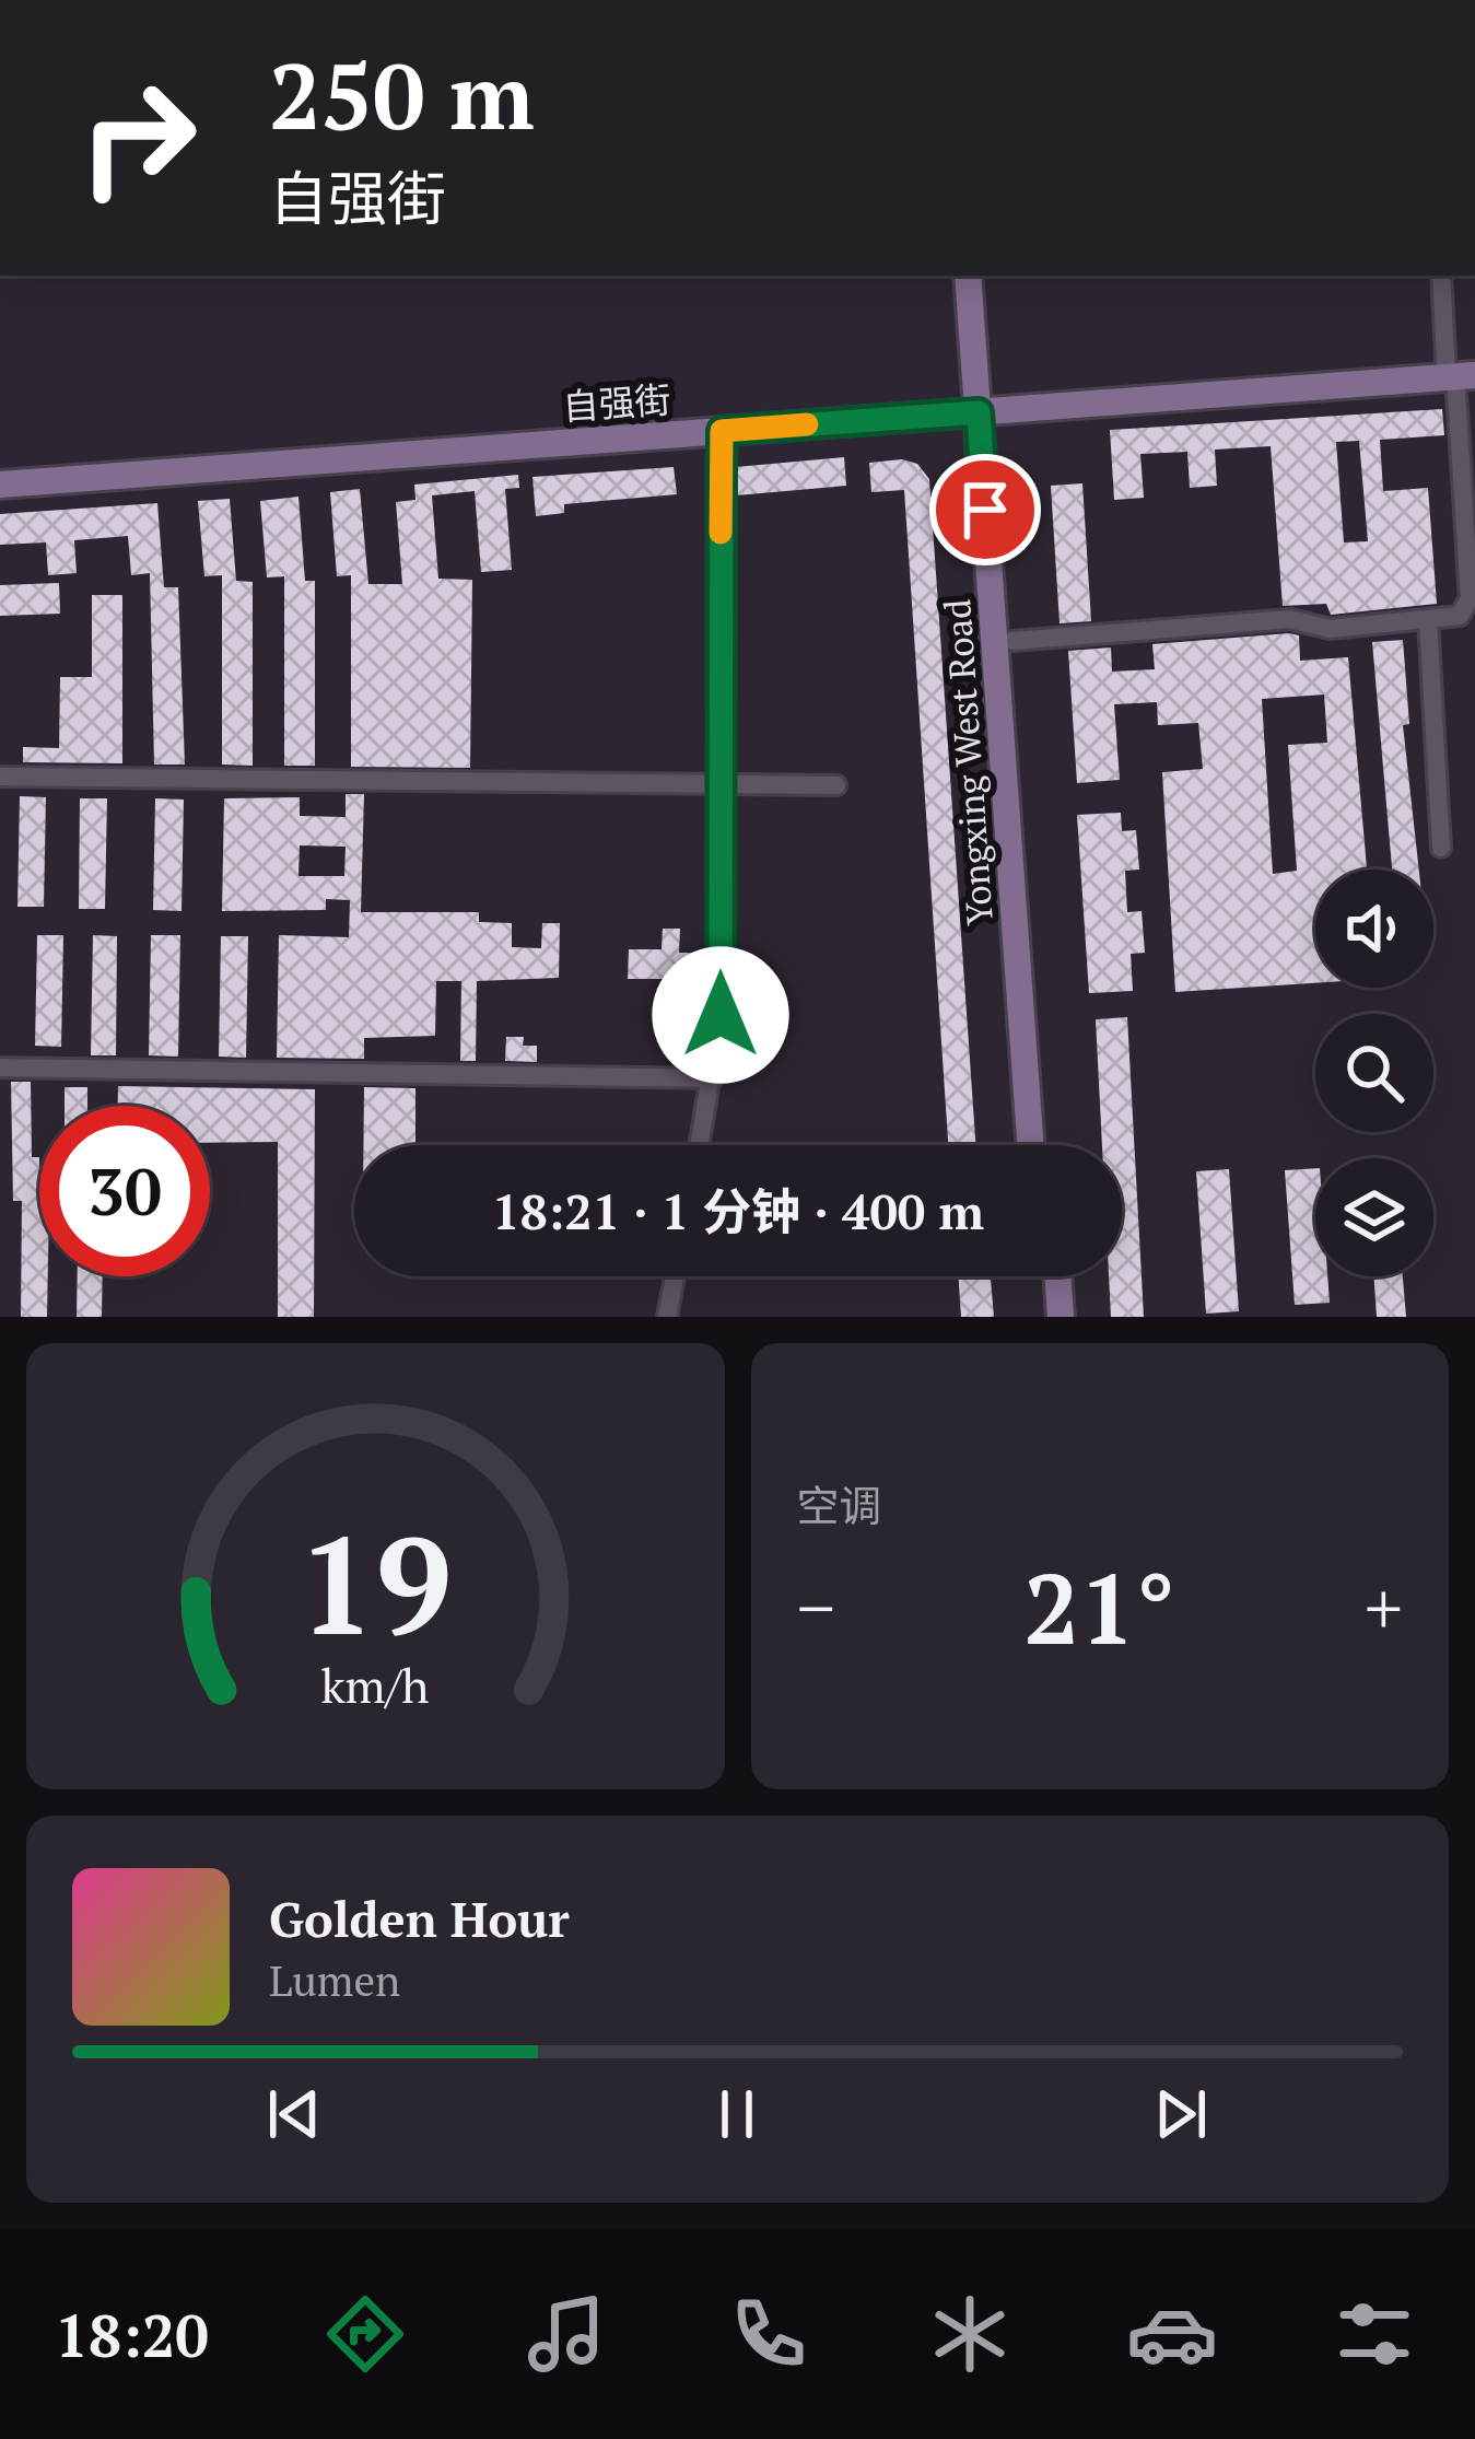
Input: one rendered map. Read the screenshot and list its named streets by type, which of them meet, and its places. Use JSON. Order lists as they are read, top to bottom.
{
  "streets": {
    "main road": ["自强街", "Yongxing West Road"]
  },
  "crossings": [
    ["自强街", "Yongxing West Road"]
  ],
  "page": {
    "turn": ["250 m", "自强街"],
    "limit": "30",
    "trip": "18:21 · 1 分钟 · 400 m",
    "tile": "空调",
    "heat": ["−", "21°", "+"],
    "song": ["Golden Hour", "Lumen"],
    "tabs": "18:20",
    "gauge": ["19", "km/h"]
  }
}
